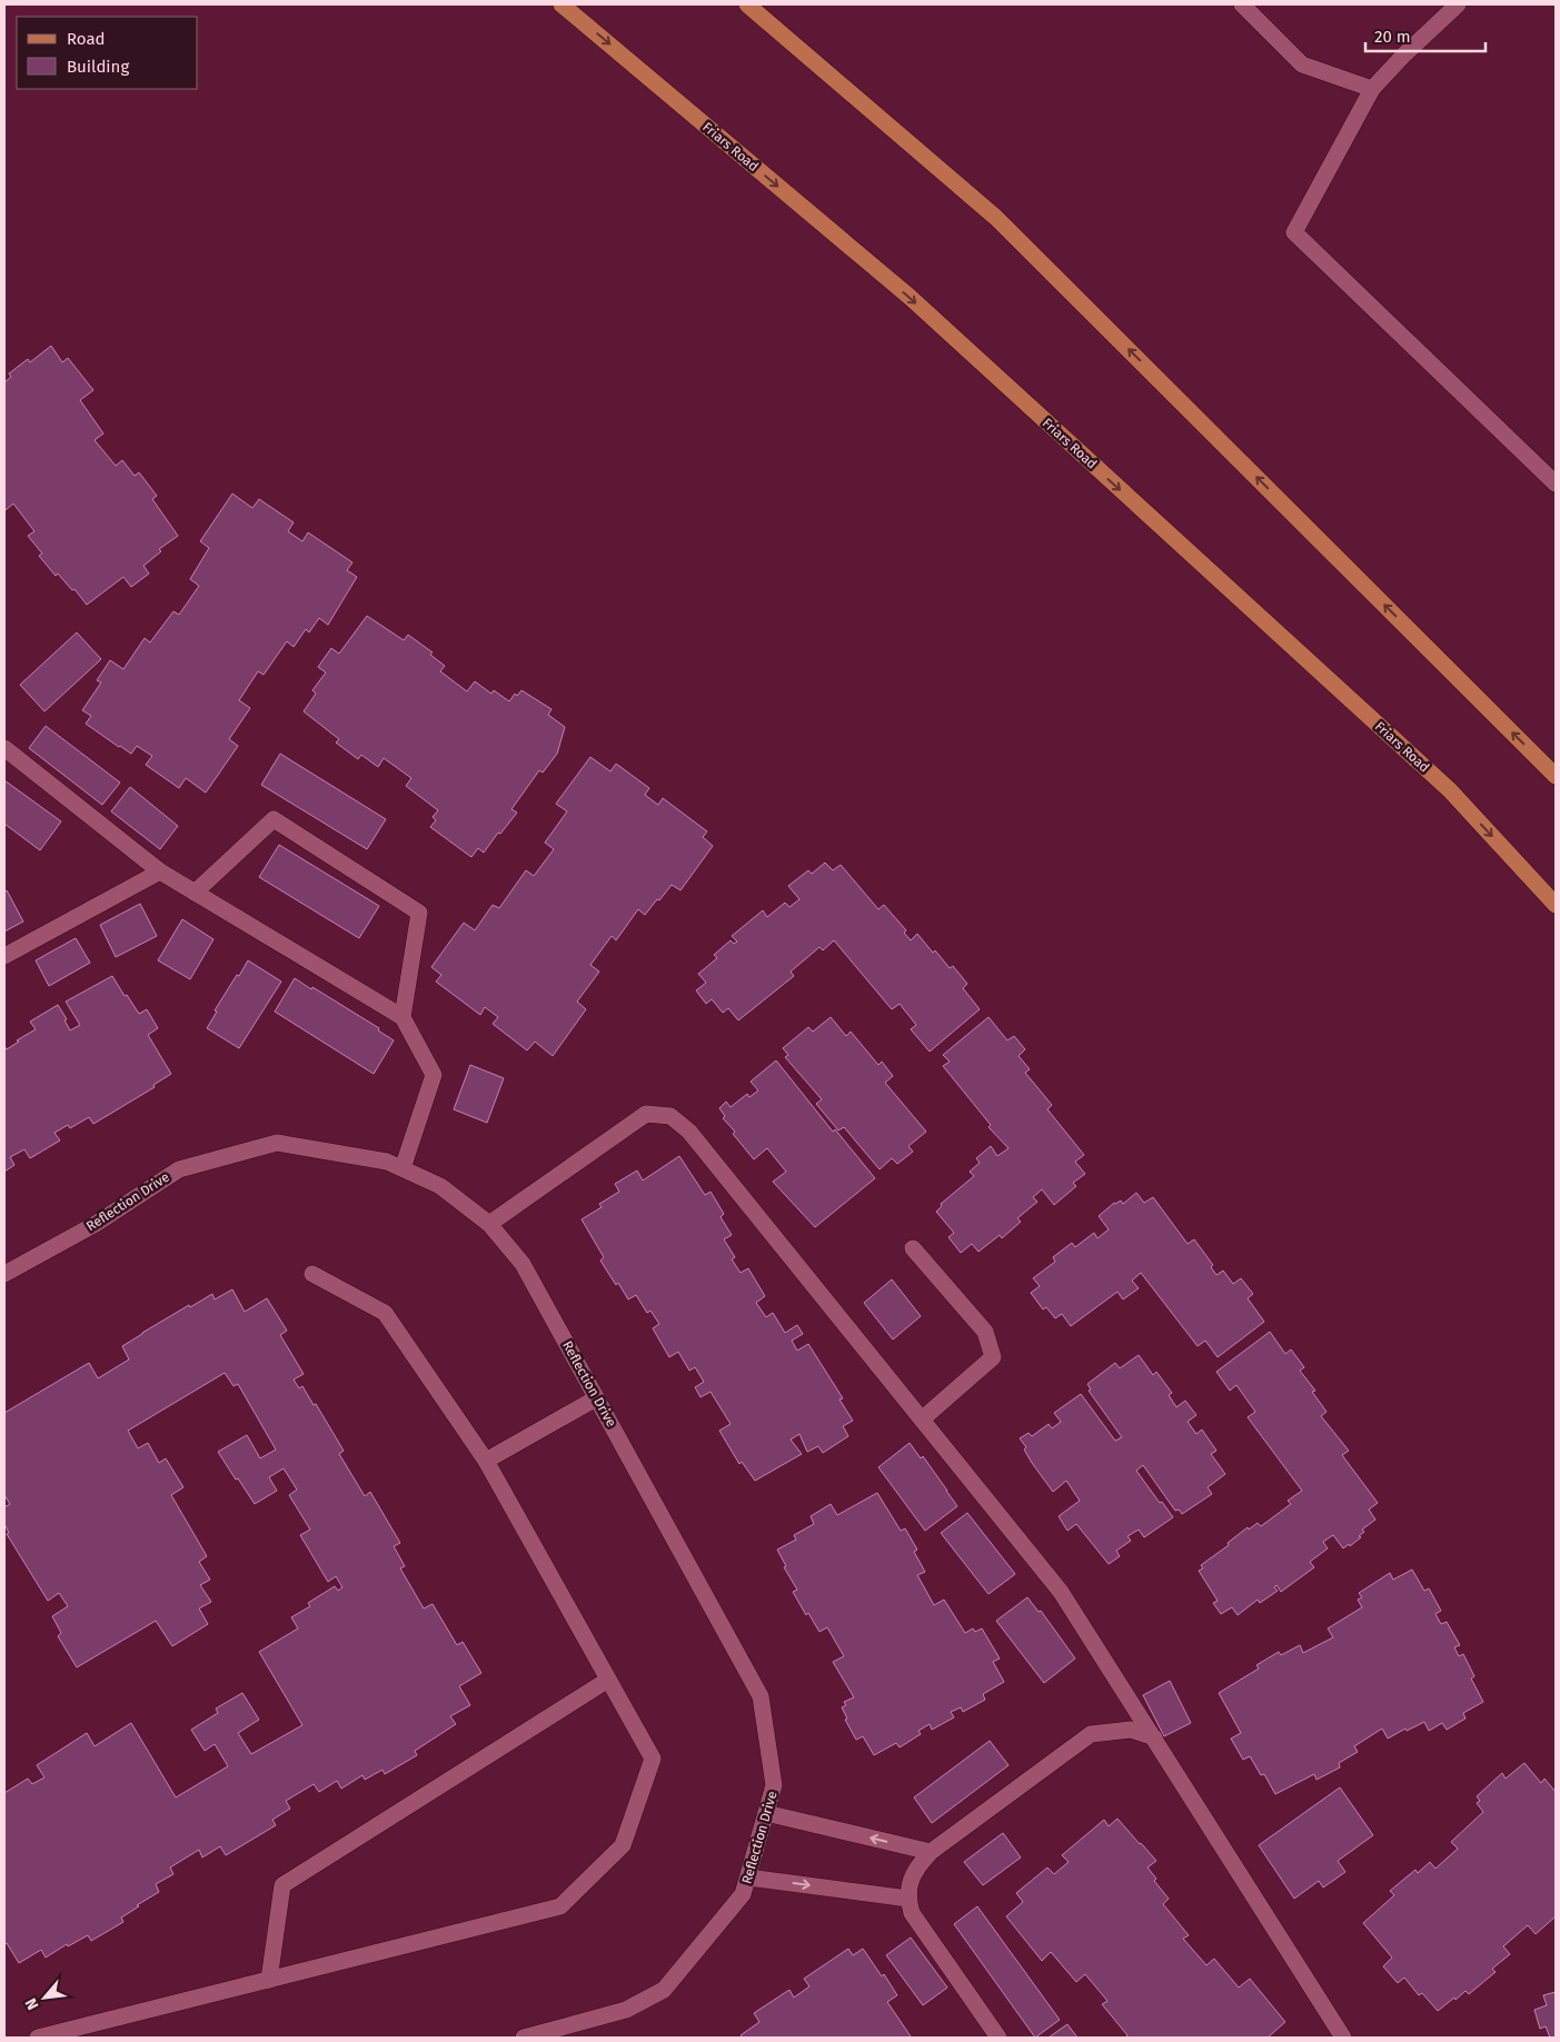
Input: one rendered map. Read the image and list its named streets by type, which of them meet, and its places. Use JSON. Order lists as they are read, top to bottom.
{
  "streets": {
    "main road": ["Friars Road"],
    "street": ["Reflection Drive"]
  },
  "legend": ["Road", "Building"],
  "scale_bar": "20 m",
  "north": "bottom left"
}
